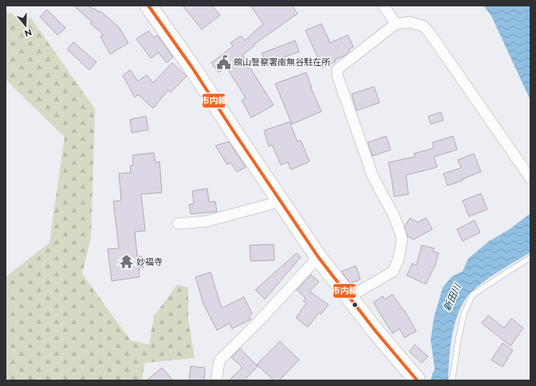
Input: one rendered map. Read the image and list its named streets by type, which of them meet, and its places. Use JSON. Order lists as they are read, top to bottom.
{
  "water": ["新田川"],
  "places": {
    "public building": ["館山警察署南無谷駐在所"],
    "temple": ["妙福寺"]
  },
  "lines": ["transit line 市内線"],
  "north": "bottom"
}
